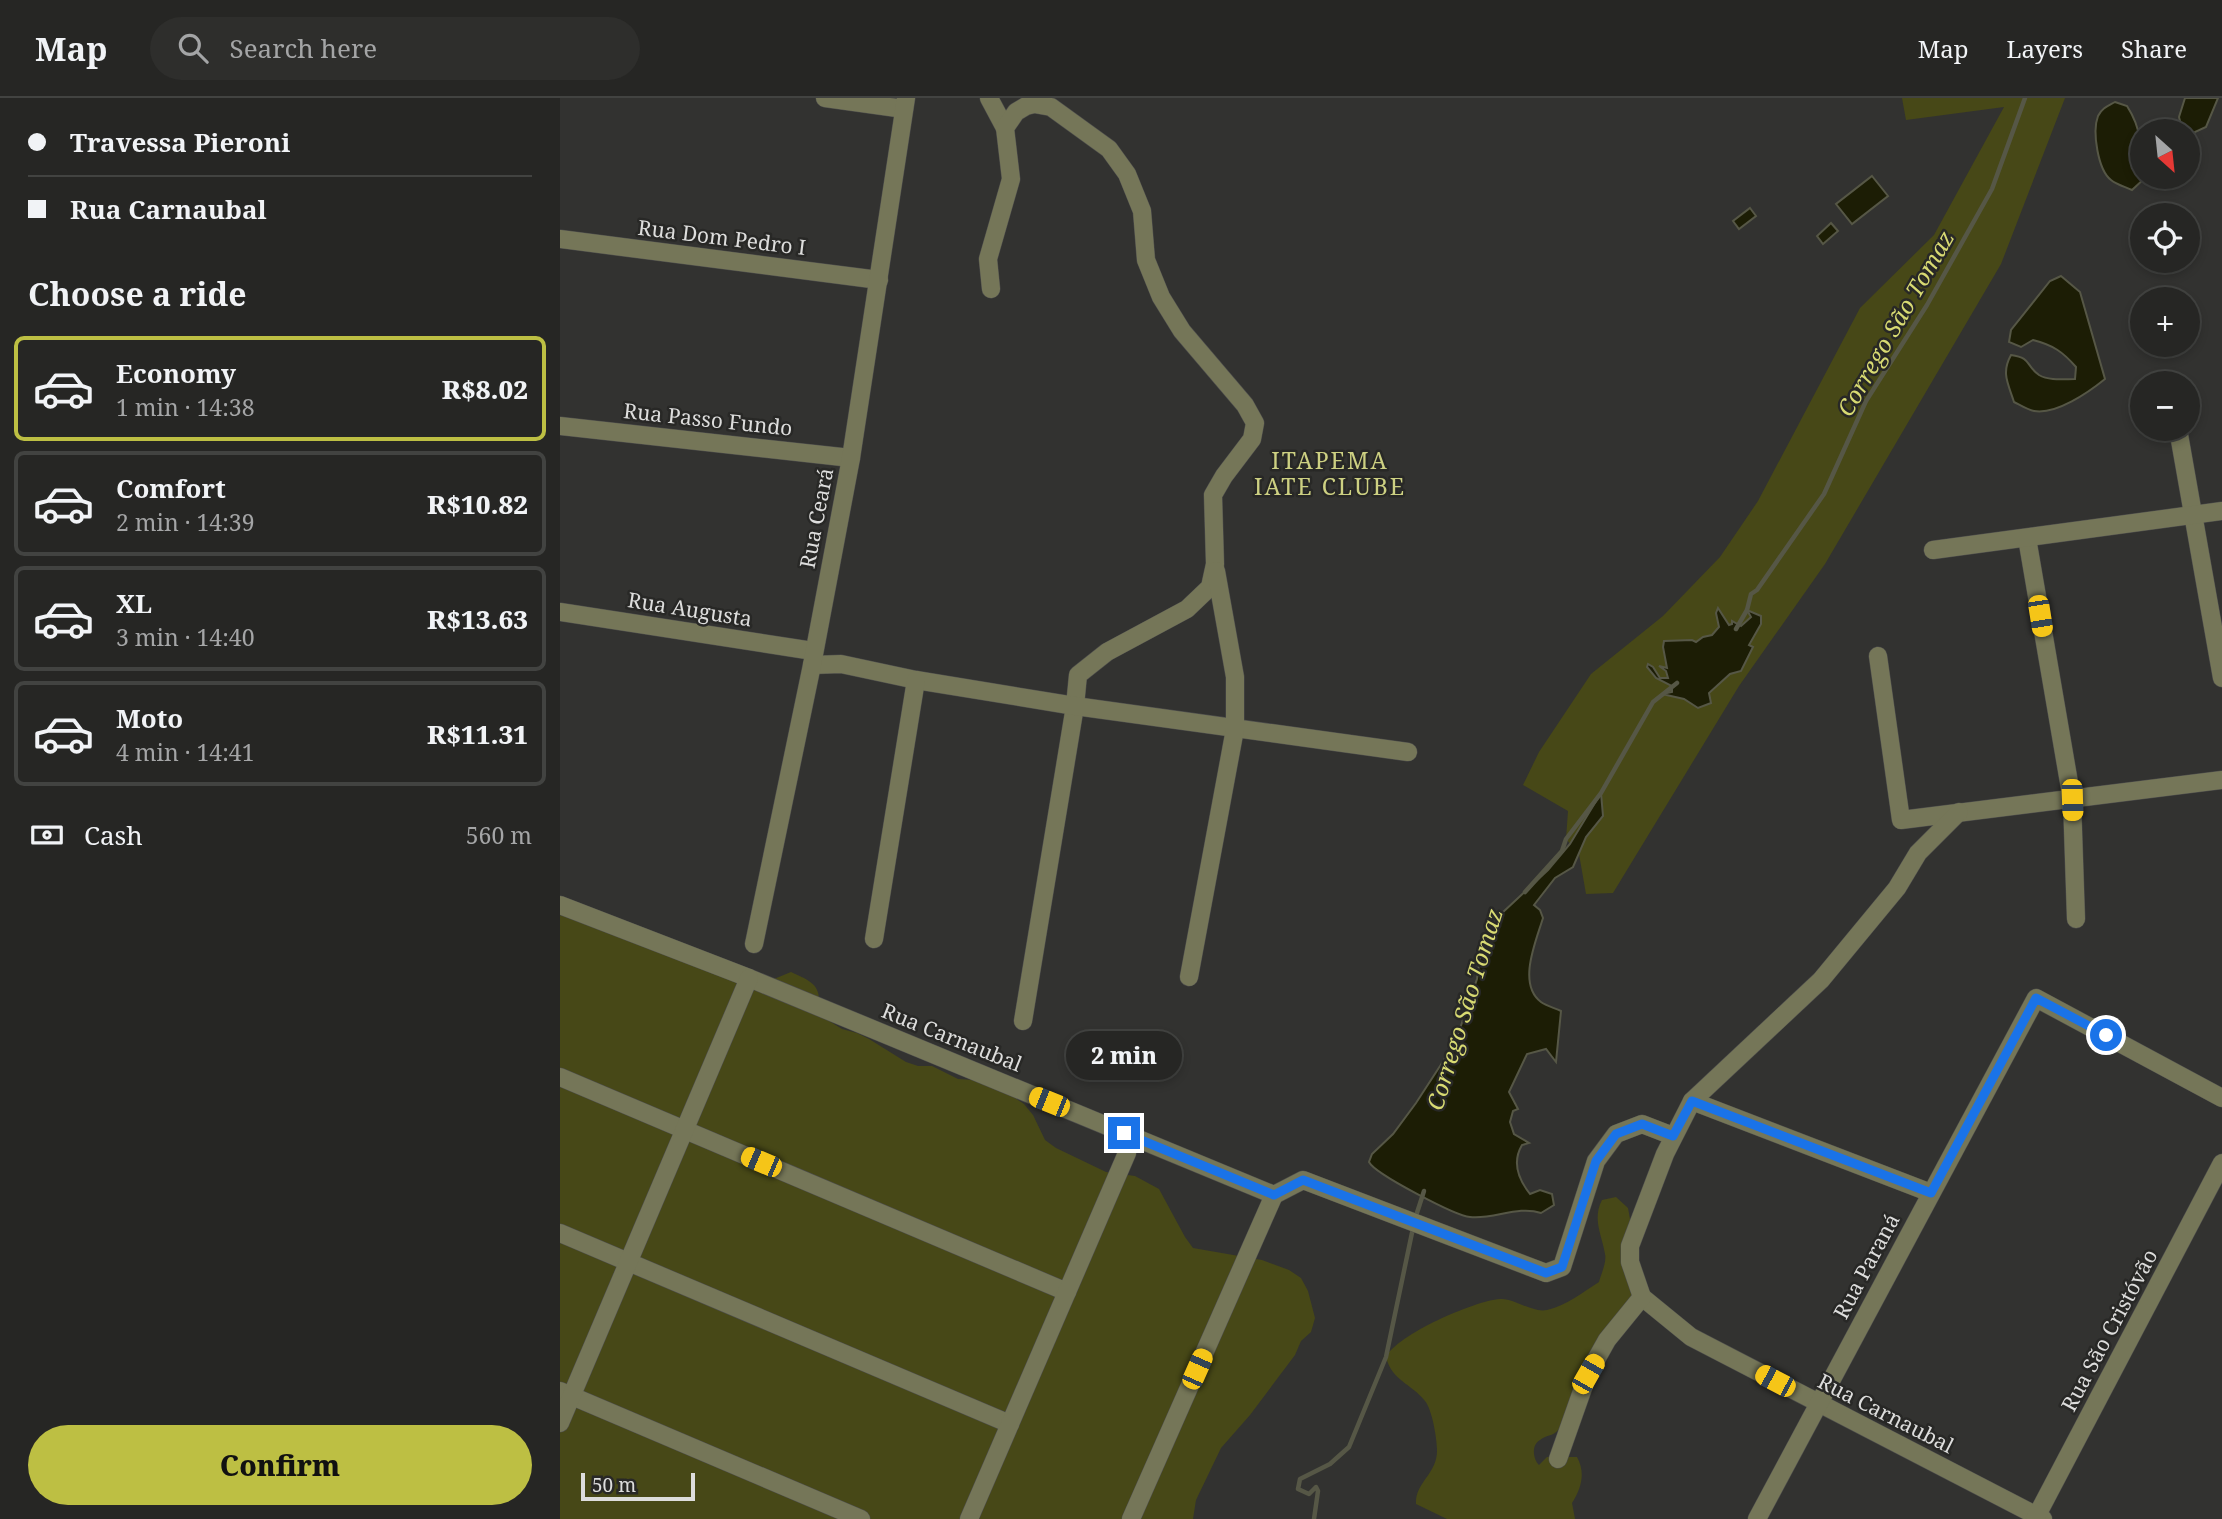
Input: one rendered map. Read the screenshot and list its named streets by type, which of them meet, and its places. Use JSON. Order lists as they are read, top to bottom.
{
  "streets": {
    "street": [
      "Rua Dom Pedro I",
      "Rua Passo Fundo",
      "Rua Ceará",
      "Rua Augusta",
      "Rua Carnaubal",
      "Rua Paraná",
      "Rua São Cristóvão"
    ]
  },
  "crossings": [
    ["Rua Dom Pedro I", "Rua Ceará"],
    ["Rua Passo Fundo", "Rua Ceará"],
    ["Rua Ceará", "Rua Augusta"],
    ["Rua Carnaubal", "Rua Paraná"],
    ["Rua Carnaubal", "Rua São Cristóvão"]
  ],
  "districts": ["ITAPEMA IATE CLUBE"],
  "water": ["Corrego São Tomaz"],
  "scale_bar": "50 m",
  "north": "bottom right",
  "page": {
    "header": "Map",
    "search": "Search here",
    "nav": ["Map", "Layers", "Share"],
    "banner": ["Travessa Pieroni", "Rua Carnaubal"],
    "map_buttons": ["+", "−"],
    "heading": "Choose a ride",
    "list": [
      {
        "name": "Economy",
        "note": "1 min · 14:38",
        "value": "R$8.02"
      },
      {
        "name": "Comfort",
        "note": "2 min · 14:39",
        "value": "R$10.82"
      },
      {
        "name": "XL",
        "note": "3 min · 14:40",
        "value": "R$13.63"
      },
      {
        "name": "Moto",
        "note": "4 min · 14:41",
        "value": "R$11.31"
      }
    ],
    "pay": ["Cash", "560 m"],
    "bubble": "2 min",
    "buttons": "Confirm",
    "scale": "50 m"
  }
}
